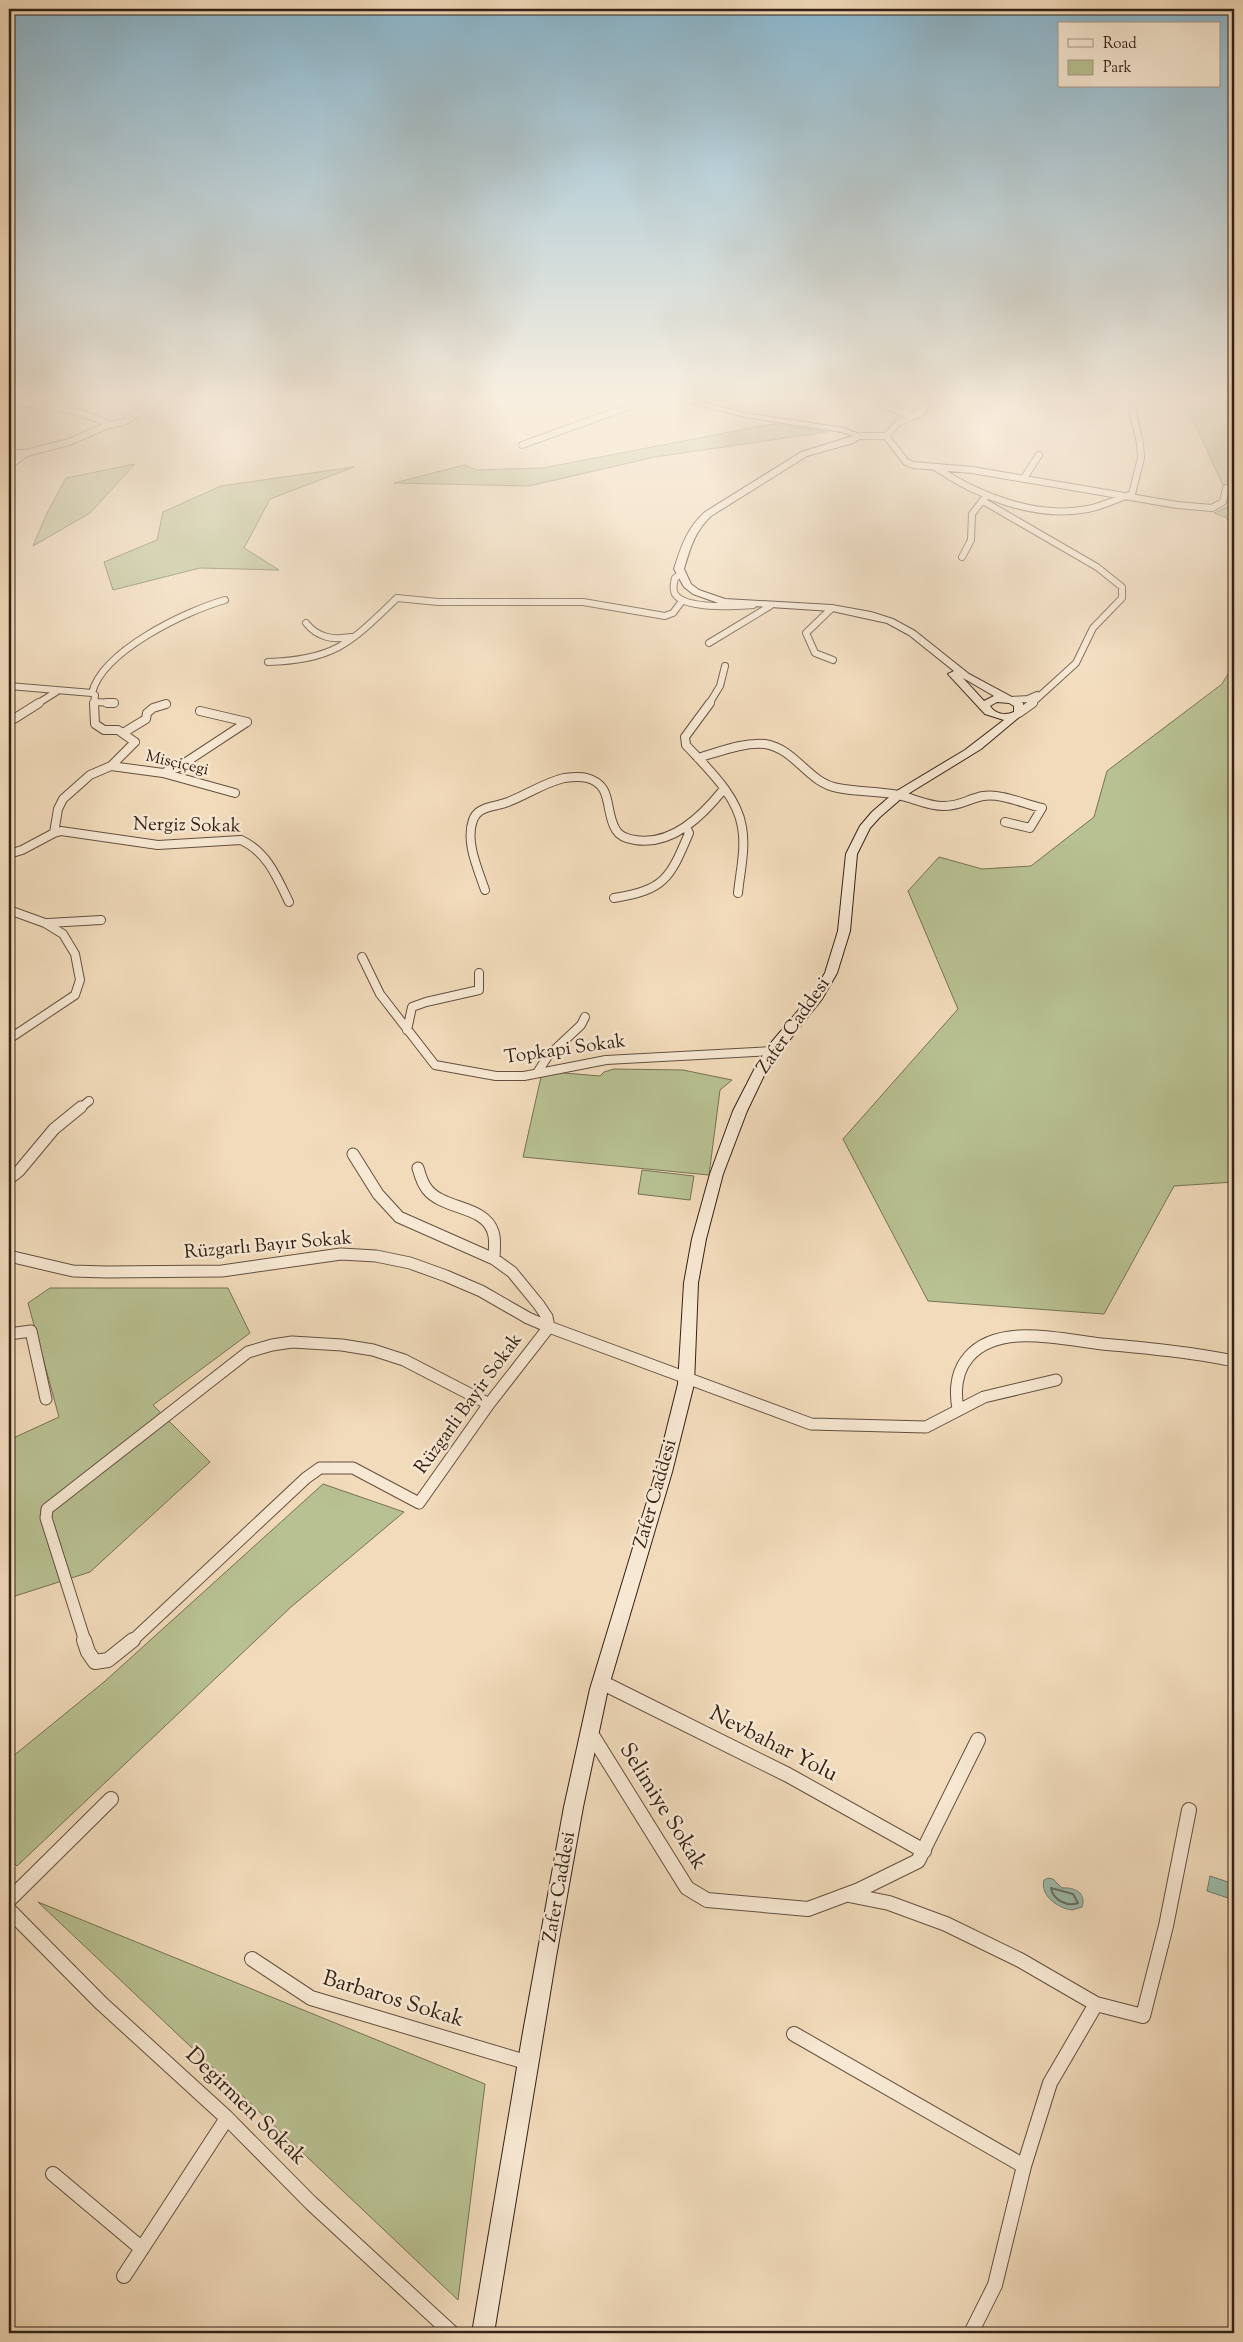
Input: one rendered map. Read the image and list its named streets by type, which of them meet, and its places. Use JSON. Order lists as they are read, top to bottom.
{
  "streets": {
    "street": [
      "Misçiçegi",
      "Nergiz Sokak",
      "Zafer Caddesi",
      "Topkapi Sokak",
      "Rüzgarlı Bayır Sokak",
      "Rüzgarli Bayir Sokak",
      "Nevbahar Yolu",
      "Selimiye Sokak",
      "Barbaros Sokak",
      "Degirmen Sokak"
    ]
  },
  "crossings": [
    ["Zafer Caddesi", "Topkapi Sokak"],
    ["Zafer Caddesi", "Rüzgarlı Bayır Sokak"],
    ["Zafer Caddesi", "Nevbahar Yolu"],
    ["Zafer Caddesi", "Selimiye Sokak"],
    ["Zafer Caddesi", "Barbaros Sokak"],
    ["Rüzgarlı Bayır Sokak", "Rüzgarli Bayir Sokak"],
    ["Nevbahar Yolu", "Selimiye Sokak"]
  ],
  "legend": ["Road", "Park"]
}
